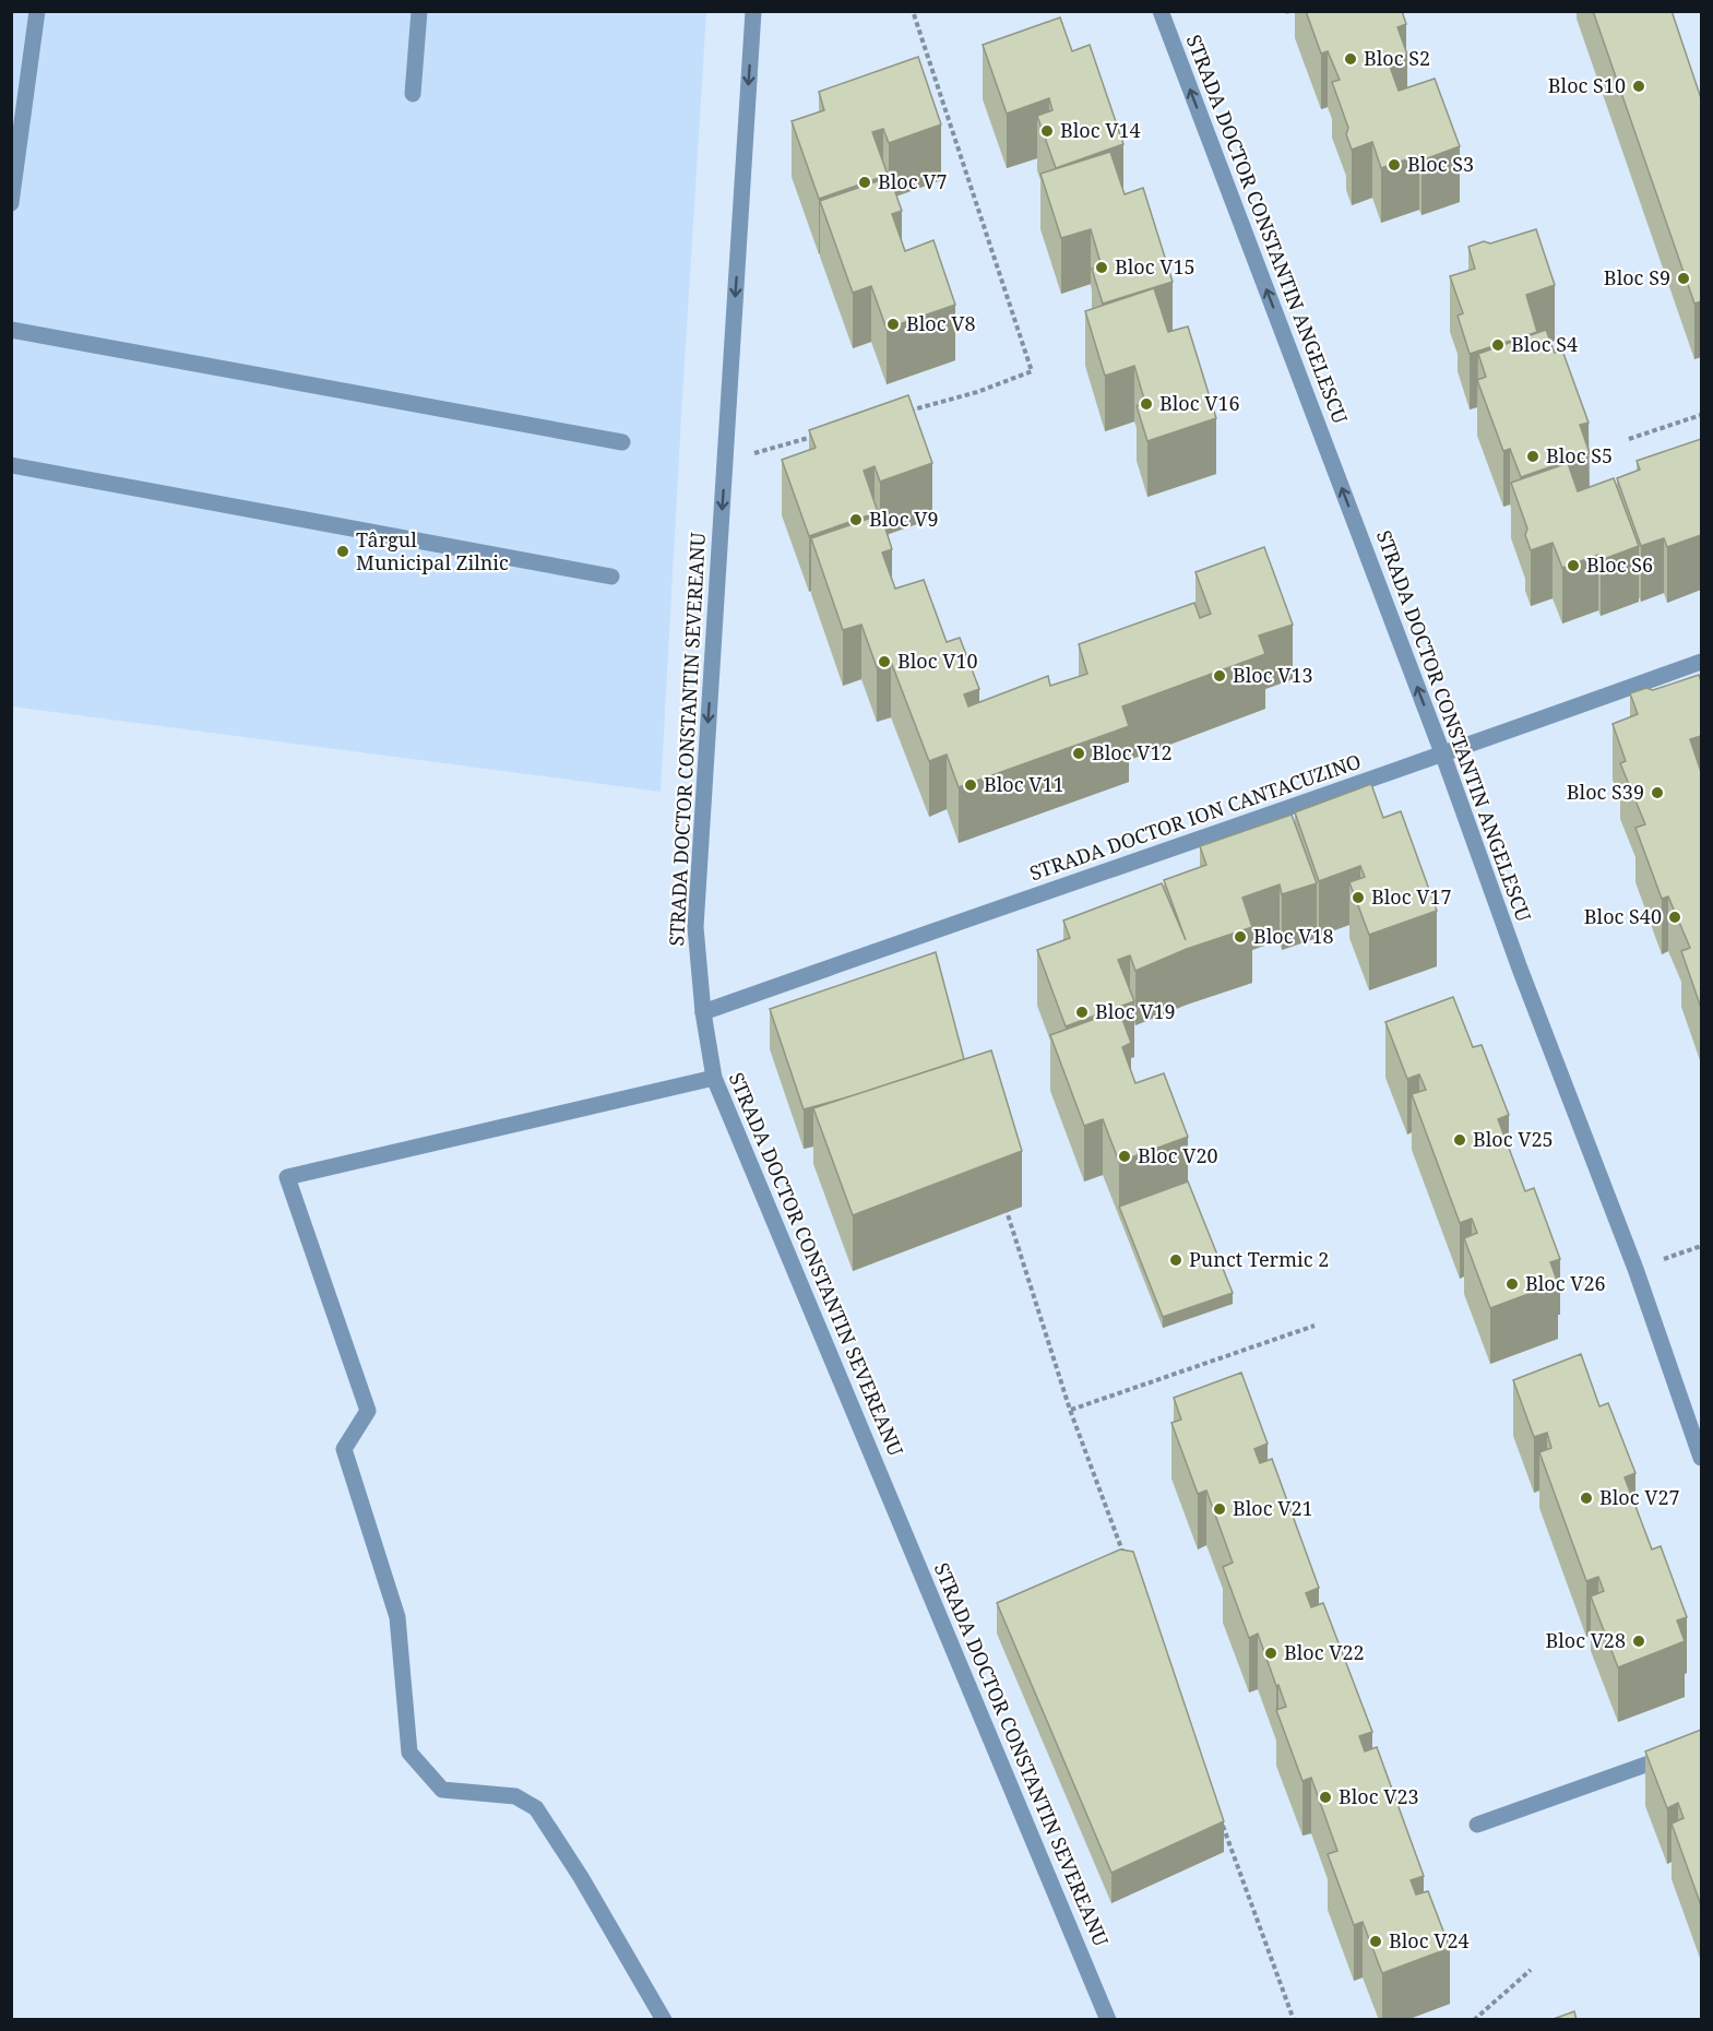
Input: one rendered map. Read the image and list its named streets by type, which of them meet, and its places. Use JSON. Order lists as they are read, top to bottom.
{
  "streets": {
    "street": ["STRADA DOCTOR CONSTANTIN ANGELESCU", "STRADA DOCTOR CONSTANTIN SEVEREANU", "STRADA DOCTOR ION CANTACUZINO"]
  },
  "crossings": [
    ["STRADA DOCTOR CONSTANTIN ANGELESCU", "STRADA DOCTOR ION CANTACUZINO"],
    ["STRADA DOCTOR CONSTANTIN SEVEREANU", "STRADA DOCTOR ION CANTACUZINO"]
  ],
  "one_way": ["STRADA DOCTOR CONSTANTIN ANGELESCU", "STRADA DOCTOR CONSTANTIN SEVEREANU"],
  "places": [
    "Bloc S2",
    "Bloc S10",
    "Bloc V14",
    "Bloc S3",
    "Bloc V7",
    "Bloc V15",
    "Bloc S9",
    "Bloc V8",
    "Bloc S4",
    "Bloc V16",
    "Bloc S5",
    "Bloc V9",
    "Târgul Municipal Zilnic",
    "Bloc S6",
    "Bloc V10",
    "Bloc V13",
    "Bloc V12",
    "Bloc V11",
    "Bloc S39",
    "Bloc V17",
    "Bloc S40",
    "Bloc V18",
    "Bloc V19",
    "Bloc V25",
    "Bloc V20",
    "Punct Termic 2",
    "Bloc V26",
    "Bloc V27",
    "Bloc V21",
    "Bloc V28",
    "Bloc V22",
    "Bloc V23",
    "Bloc V24"
  ]
}
